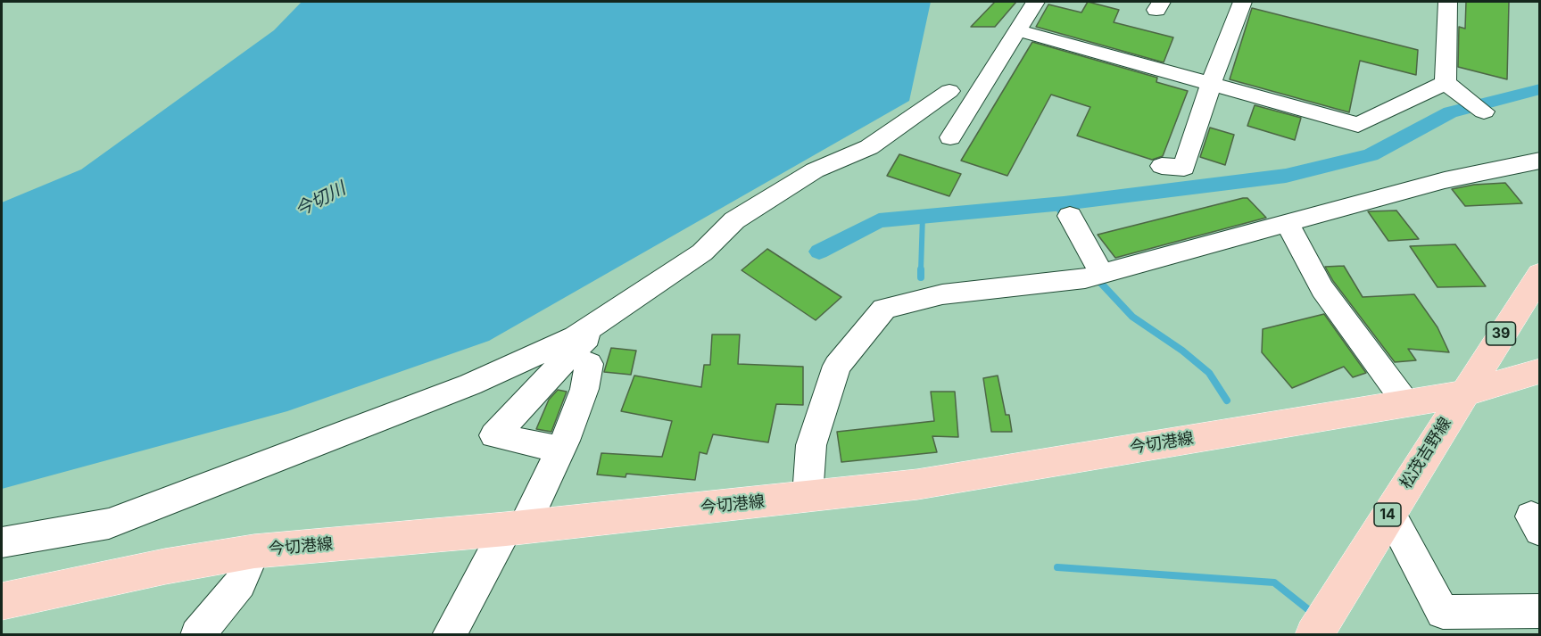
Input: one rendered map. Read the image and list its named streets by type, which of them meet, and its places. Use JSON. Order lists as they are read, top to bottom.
{
  "streets": {
    "main road": [
      "39",
      "今切港線",
      "松茂吉野線",
      "14"
    ]
  },
  "crossings": [
    ["39", "今切港線"],
    ["39", "松茂吉野線"],
    ["今切港線", "松茂吉野線"]
  ],
  "water": ["今切川"]
}
